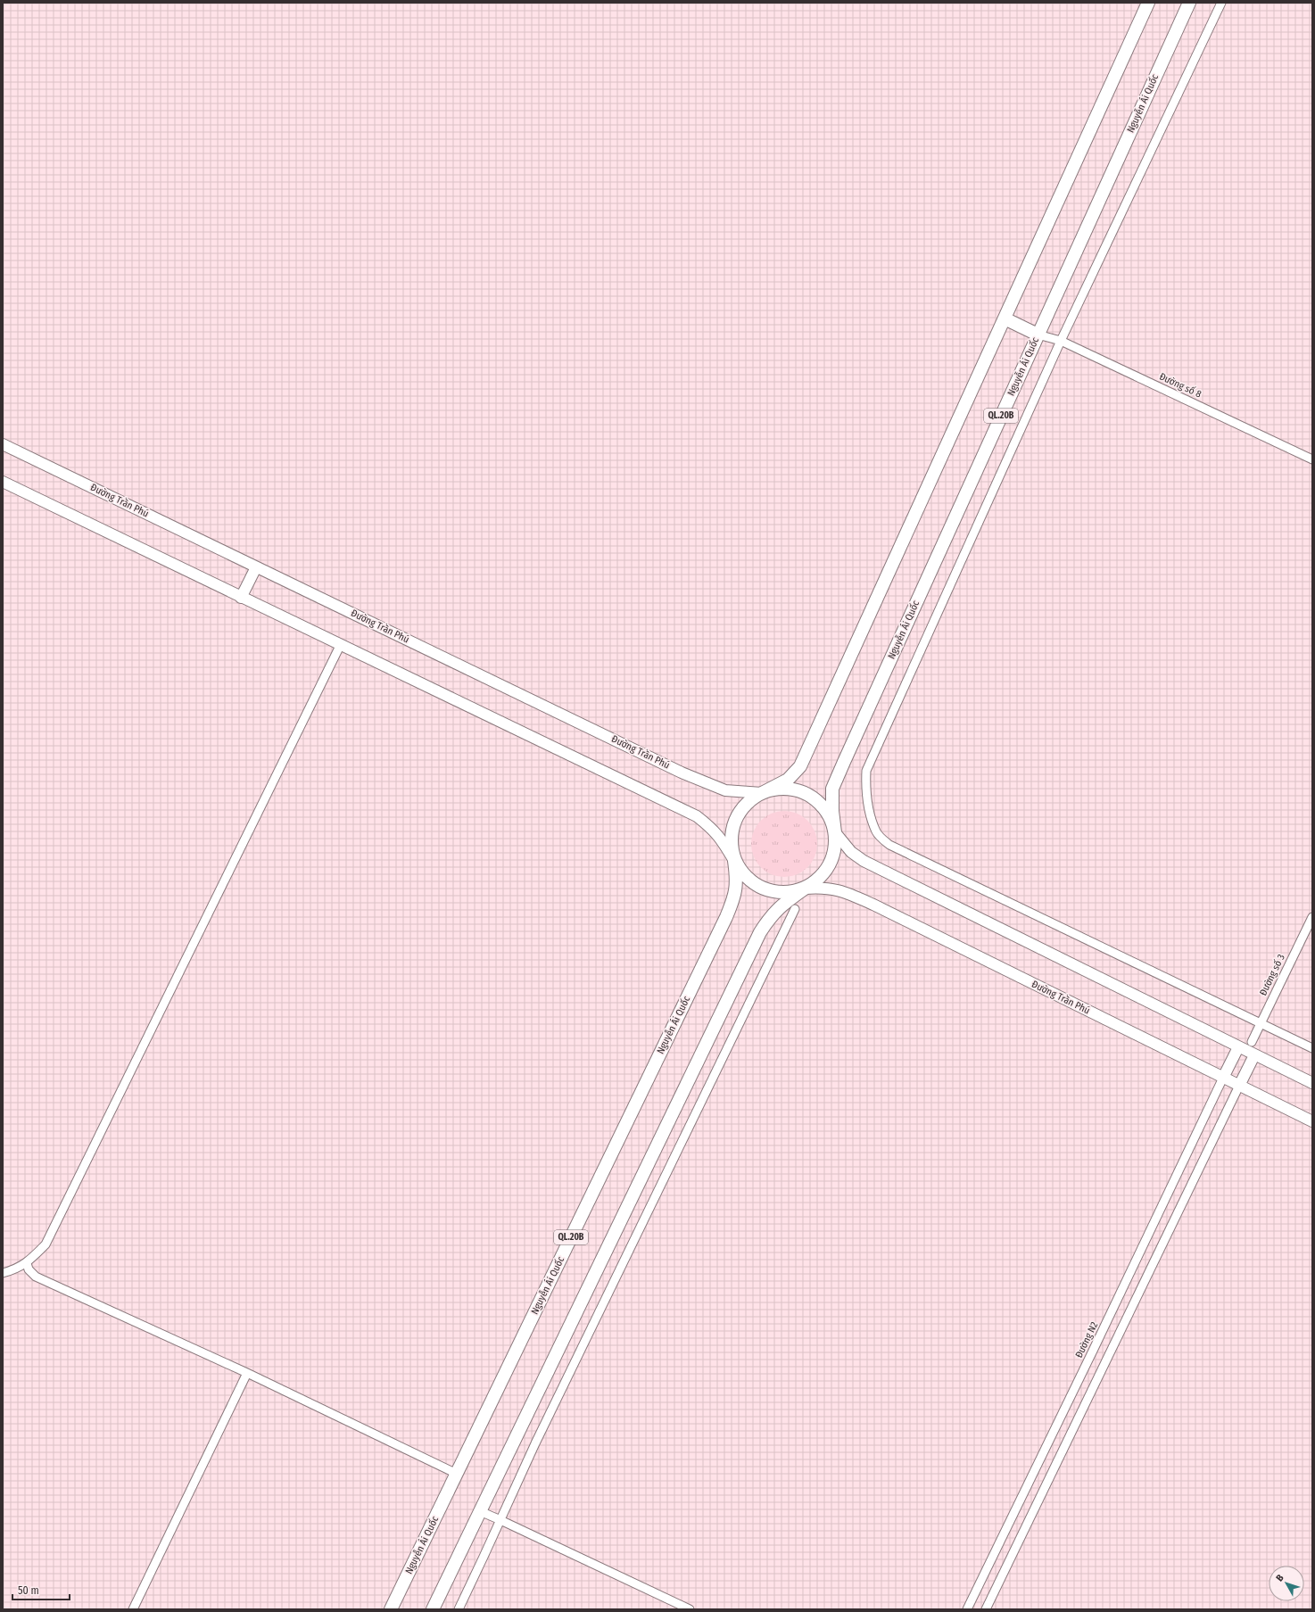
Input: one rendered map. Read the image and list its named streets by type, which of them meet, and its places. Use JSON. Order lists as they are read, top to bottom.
{
  "streets": {
    "main road": ["Nguyễn Ái Quốc", "QL.20B", "Đường Trần Phú"],
    "street": ["Đường số 8", "Đường số 3", "Đường N2"]
  },
  "crossings": [
    ["Nguyễn Ái Quốc", "Đường số 8"],
    ["Nguyễn Ái Quốc", "Đường Trần Phú"],
    ["Đường Trần Phú", "Đường N2"]
  ],
  "scale_bar": "50 m",
  "north": "top left"
}
